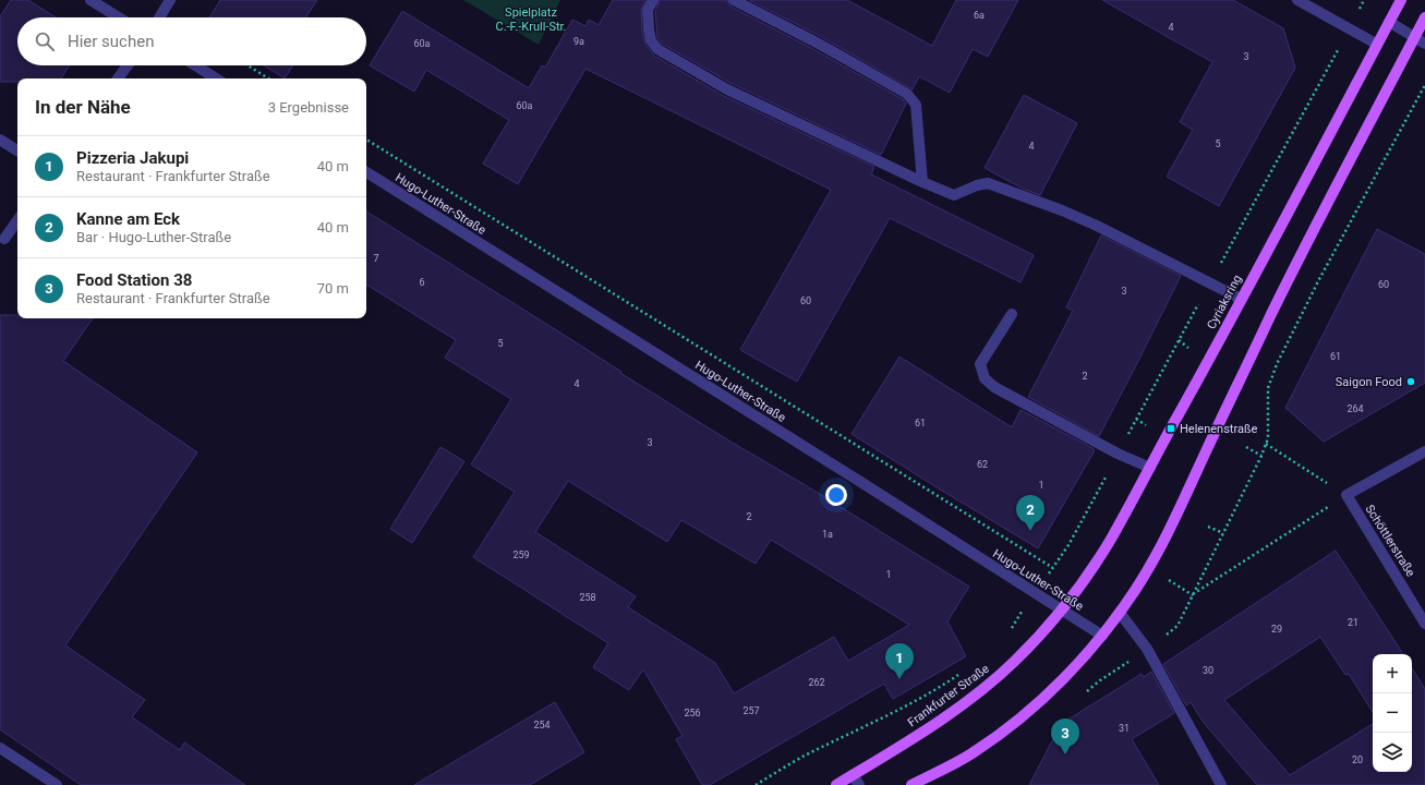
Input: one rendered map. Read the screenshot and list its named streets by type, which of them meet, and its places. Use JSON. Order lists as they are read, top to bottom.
{
  "streets": {
    "main road": ["Cyriaksring", "Frankfurter Straße"],
    "street": ["Hugo-Luther-Straße", "Schöttlerstraße"]
  },
  "crossings": [
    ["Hugo-Luther-Straße", "Cyriaksring"],
    ["Hugo-Luther-Straße", "Frankfurter Straße"],
    ["Cyriaksring", "Frankfurter Straße"]
  ],
  "parks": ["Spielplatz C.-F.-Krull-Str."],
  "places": {
    "other": ["Saigon Food"],
    "transit": ["Helenenstraße"]
  },
  "house_numbers": [
    "6a",
    "4",
    "9a",
    "60a",
    "3",
    "60a",
    "5",
    "4",
    "7",
    "6",
    "60",
    "3",
    "60",
    "5",
    "61",
    "2",
    "4",
    "264",
    "61",
    "3",
    "62",
    "1",
    "2",
    "1a",
    "259",
    "1",
    "258",
    "21",
    "29",
    "30",
    "262",
    "257",
    "256",
    "254",
    "31",
    "20"
  ],
  "page": {
    "search": "Hier suchen",
    "heading": ["In der Nähe", "3 Ergebnisse"],
    "list": [
      {
        "mark": "1",
        "name": "Pizzeria Jakupi",
        "note": "Restaurant · Frankfurter Straße",
        "value": "40 m"
      },
      {
        "mark": "2",
        "name": "Kanne am Eck",
        "note": "Bar · Hugo-Luther-Straße",
        "value": "40 m"
      },
      {
        "mark": "3",
        "name": "Food Station 38",
        "note": "Restaurant · Frankfurter Straße",
        "value": "70 m"
      }
    ],
    "pins": ["2", "1", "3"],
    "map_buttons": ["+", "−"]
  }
}
